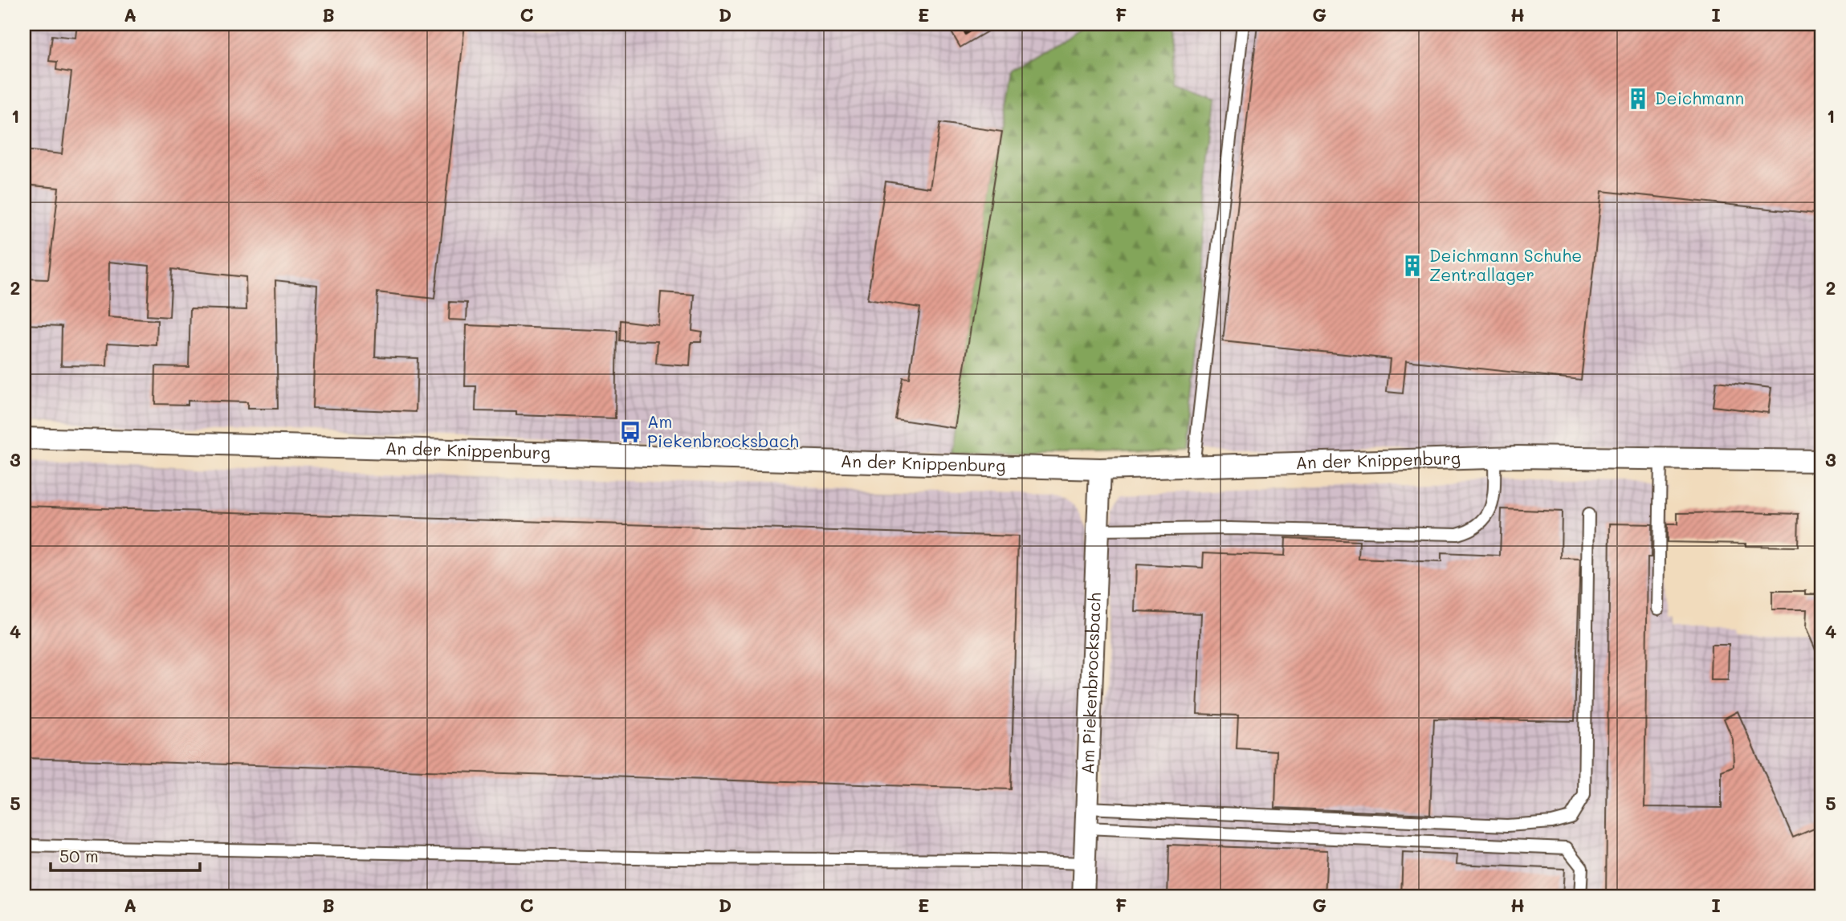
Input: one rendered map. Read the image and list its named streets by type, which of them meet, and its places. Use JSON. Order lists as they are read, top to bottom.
{
  "streets": {
    "street": ["An der Knippenburg", "Am Piekenbrocksbach"]
  },
  "crossings": [
    ["An der Knippenburg", "Am Piekenbrocksbach"]
  ],
  "places": {
    "building": ["Deichmann", "Deichmann Schuhe Zentrallager"],
    "bus stop": ["Am Piekenbrocksbach"]
  },
  "scale_bar": "50 m",
  "grid": {
    "columns": [
      "A",
      "B",
      "C",
      "D",
      "E",
      "F",
      "G",
      "H",
      "I"
    ],
    "rows": [
      "1",
      "2",
      "3",
      "4",
      "5"
    ]
  }
}
